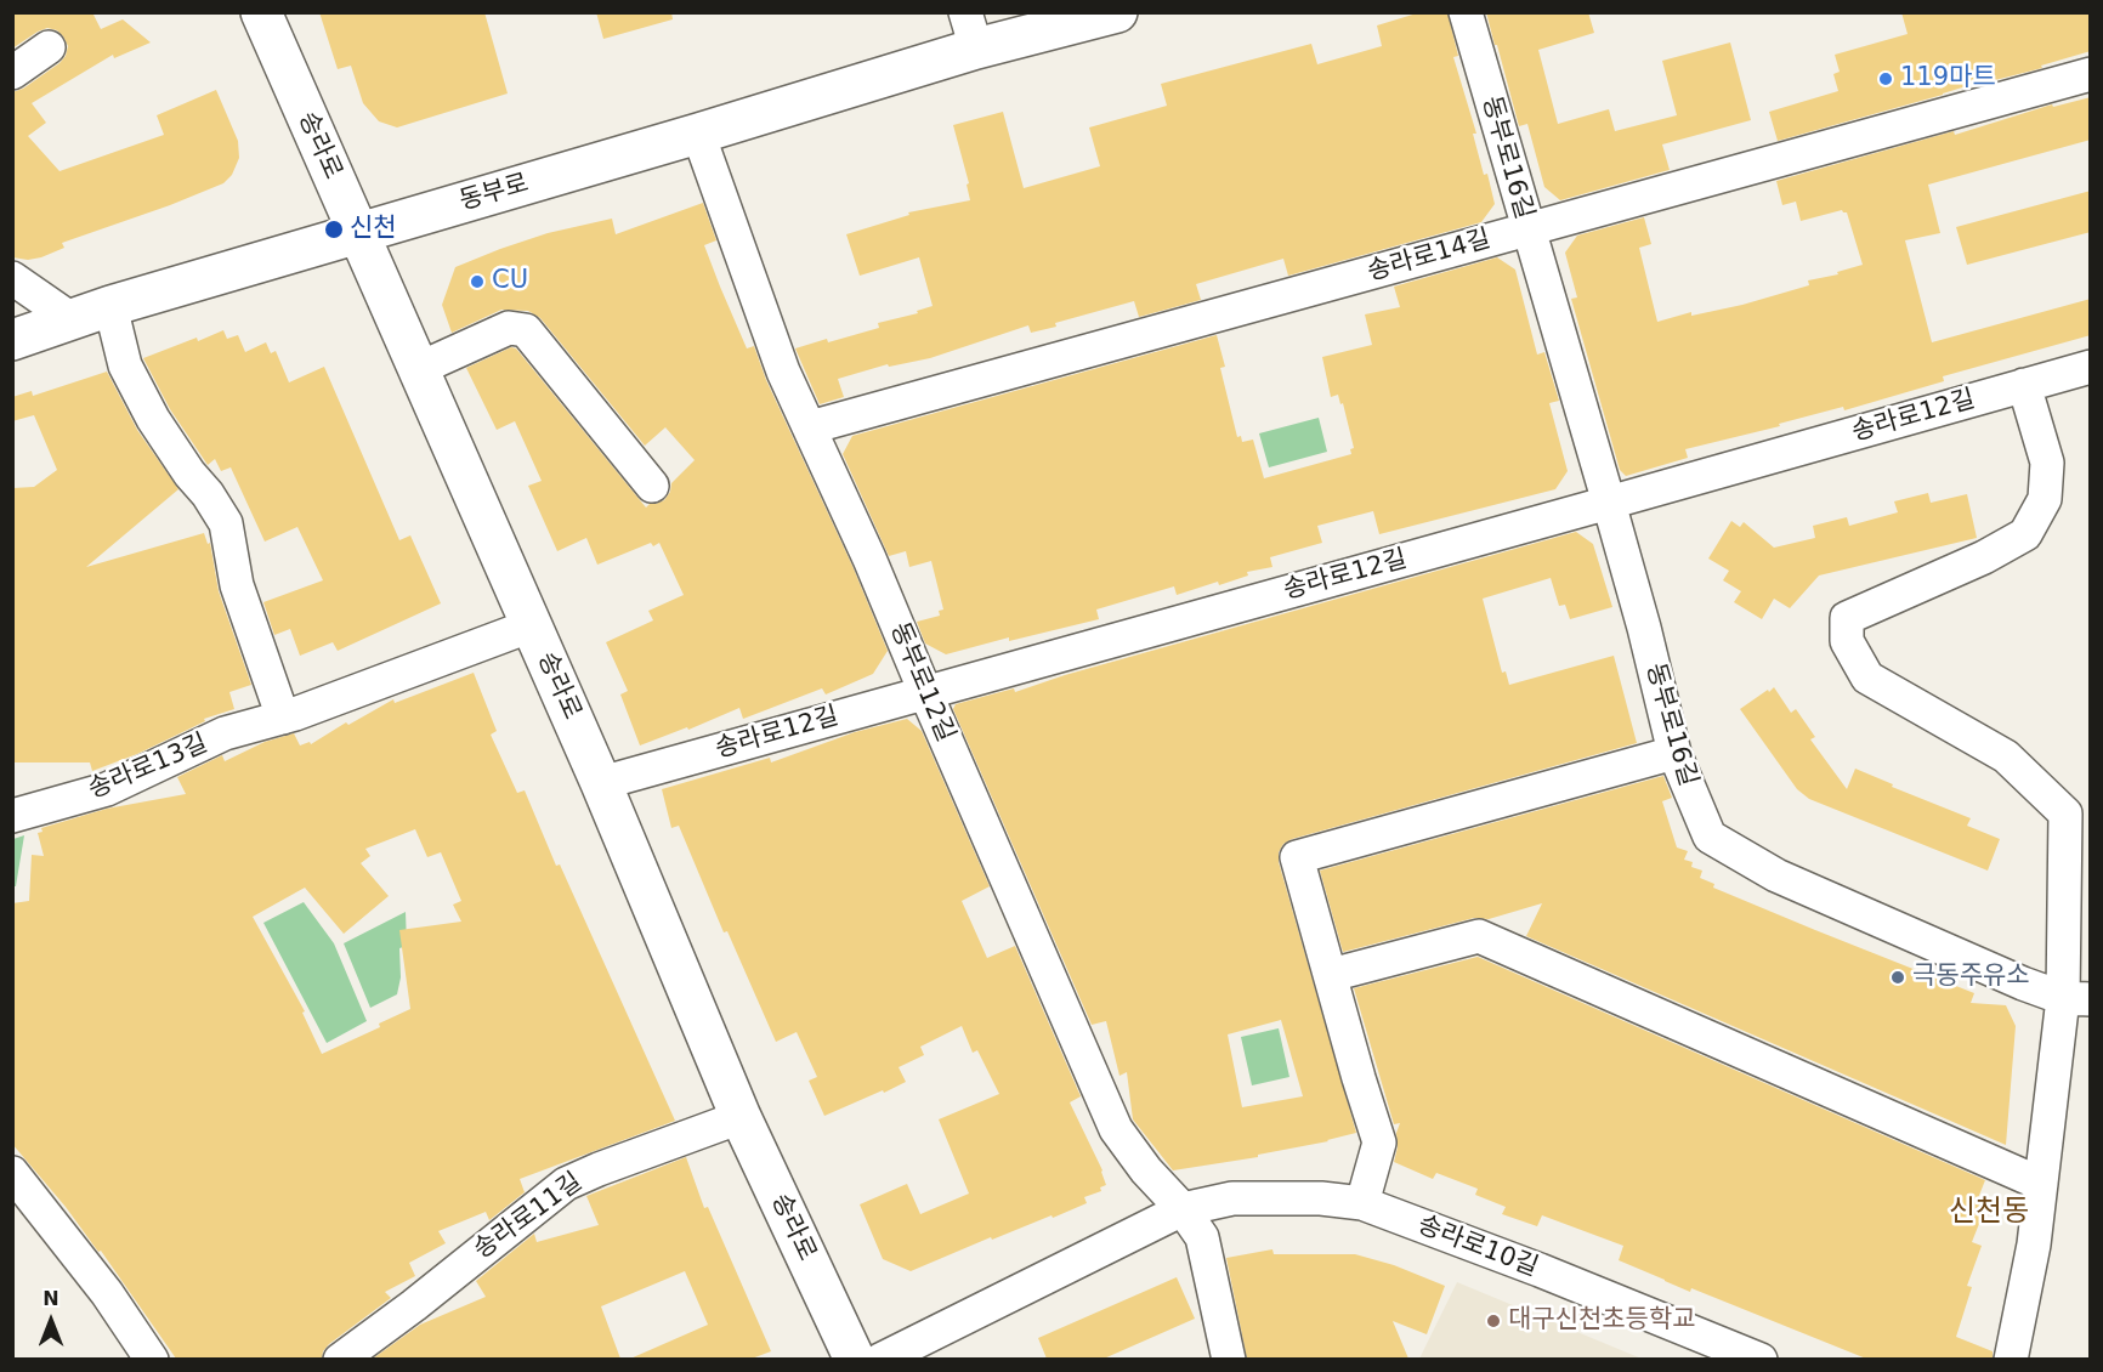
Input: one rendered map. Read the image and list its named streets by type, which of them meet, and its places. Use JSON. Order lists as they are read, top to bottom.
{
  "streets": {
    "main road": ["송라로", "동부로"],
    "street": [
      "동부로16길",
      "송라로14길",
      "송라로12길",
      "동부로12길",
      "송라로13길",
      "송라로11길",
      "송라로10길"
    ]
  },
  "crossings": [
    ["송라로", "동부로"],
    ["송라로", "송라로12길"],
    ["송라로", "송라로13길"],
    ["송라로", "송라로11길"],
    ["동부로16길", "송라로14길"],
    ["동부로16길", "송라로12길"],
    ["동부로", "동부로12길"],
    ["송라로14길", "동부로12길"],
    ["송라로12길", "동부로12길"],
    ["동부로12길", "송라로10길"]
  ],
  "districts": ["신천동"],
  "places": [
    "119마트",
    "신천",
    "CU",
    "극동주유소",
    "대구신천초등학교"
  ],
  "north": "top"
}
